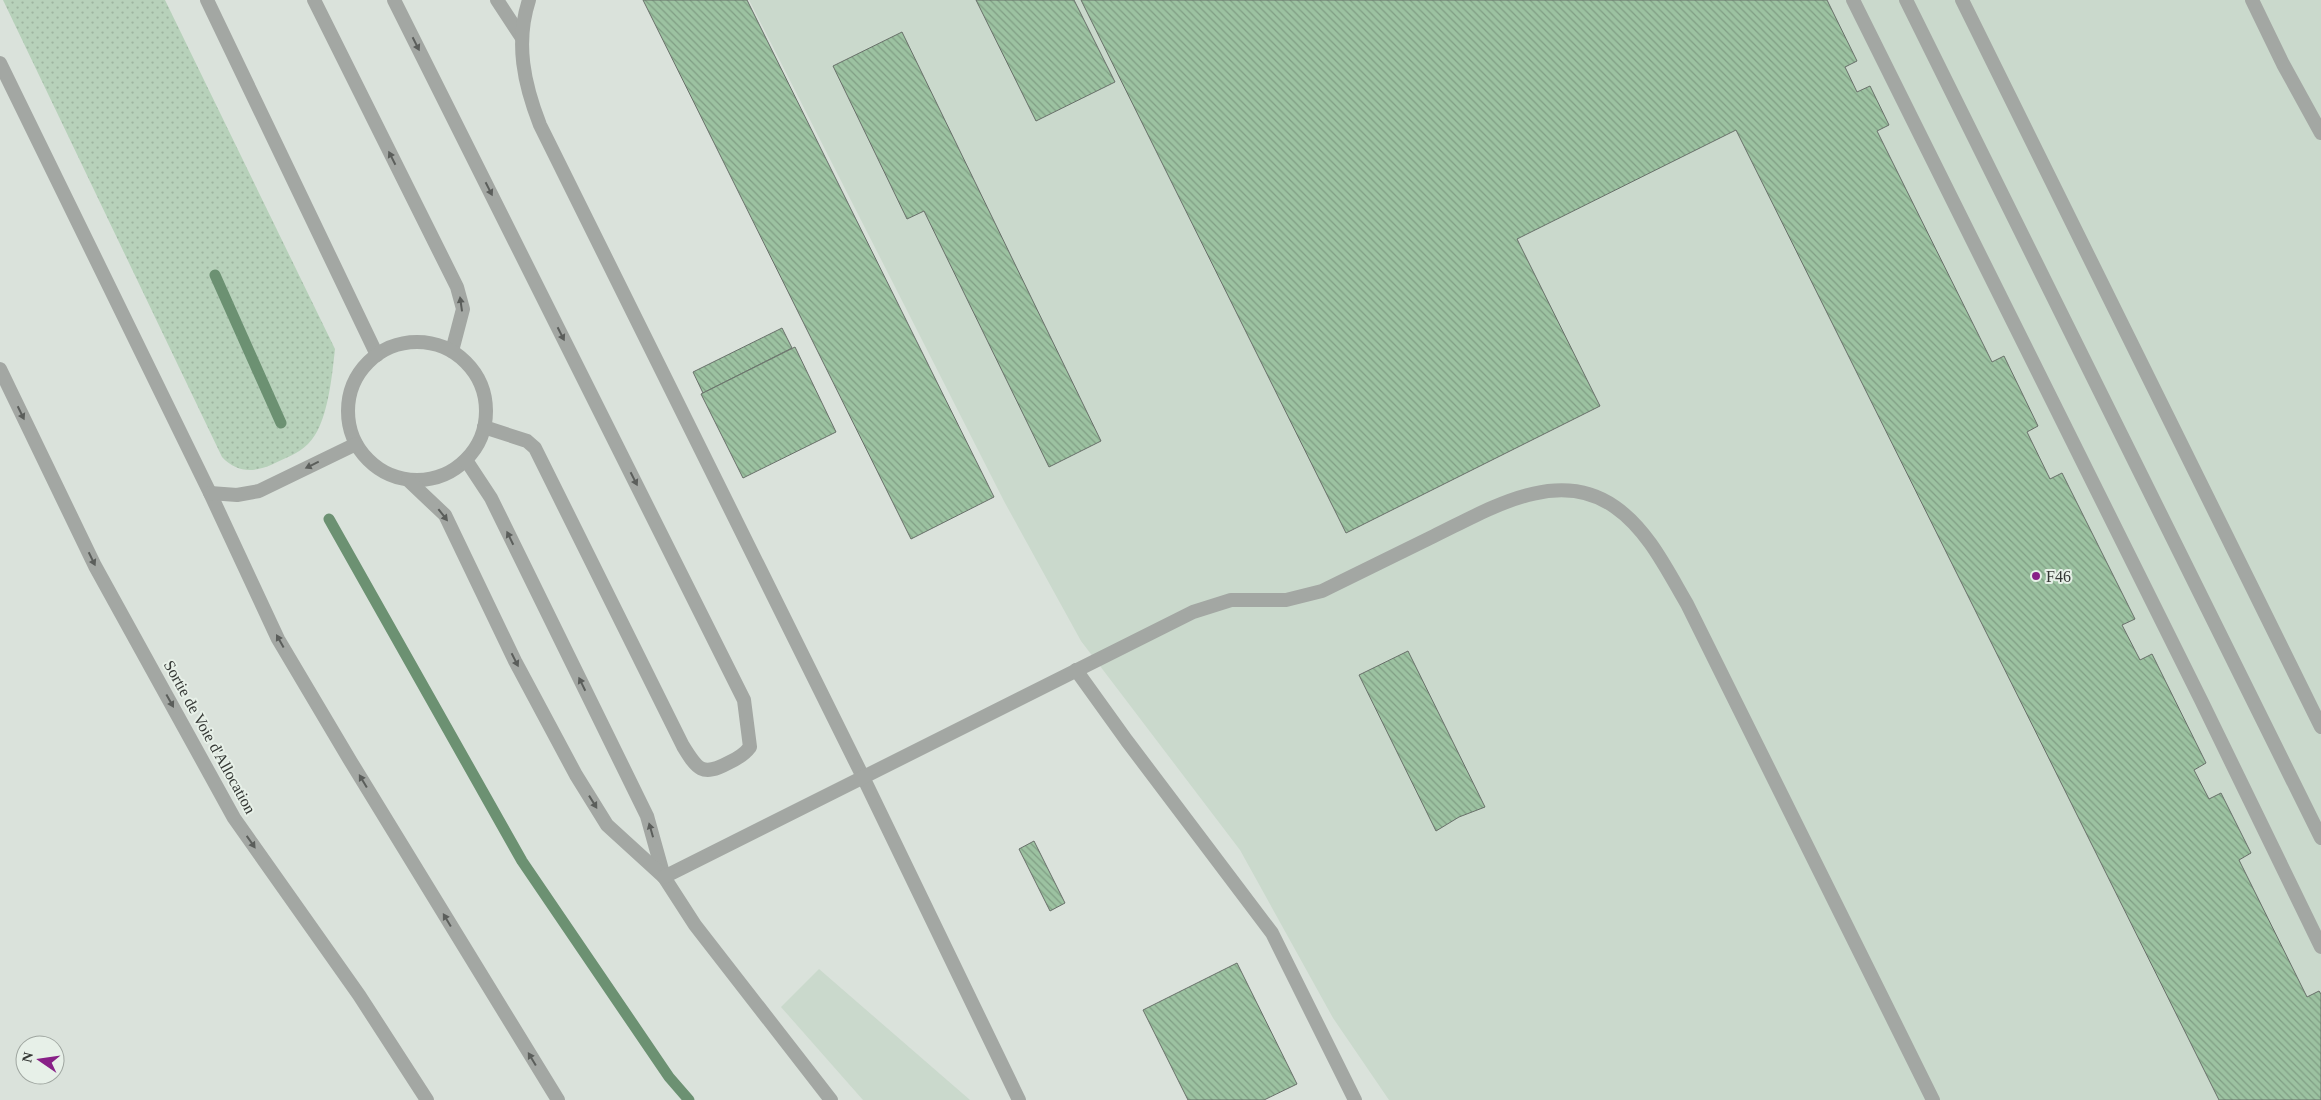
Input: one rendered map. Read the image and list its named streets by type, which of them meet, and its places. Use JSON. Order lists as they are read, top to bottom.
{
  "streets": {
    "lane": ["Sortie de Voie d'Allocation"]
  },
  "places": ["F46"],
  "north": "left"
}
